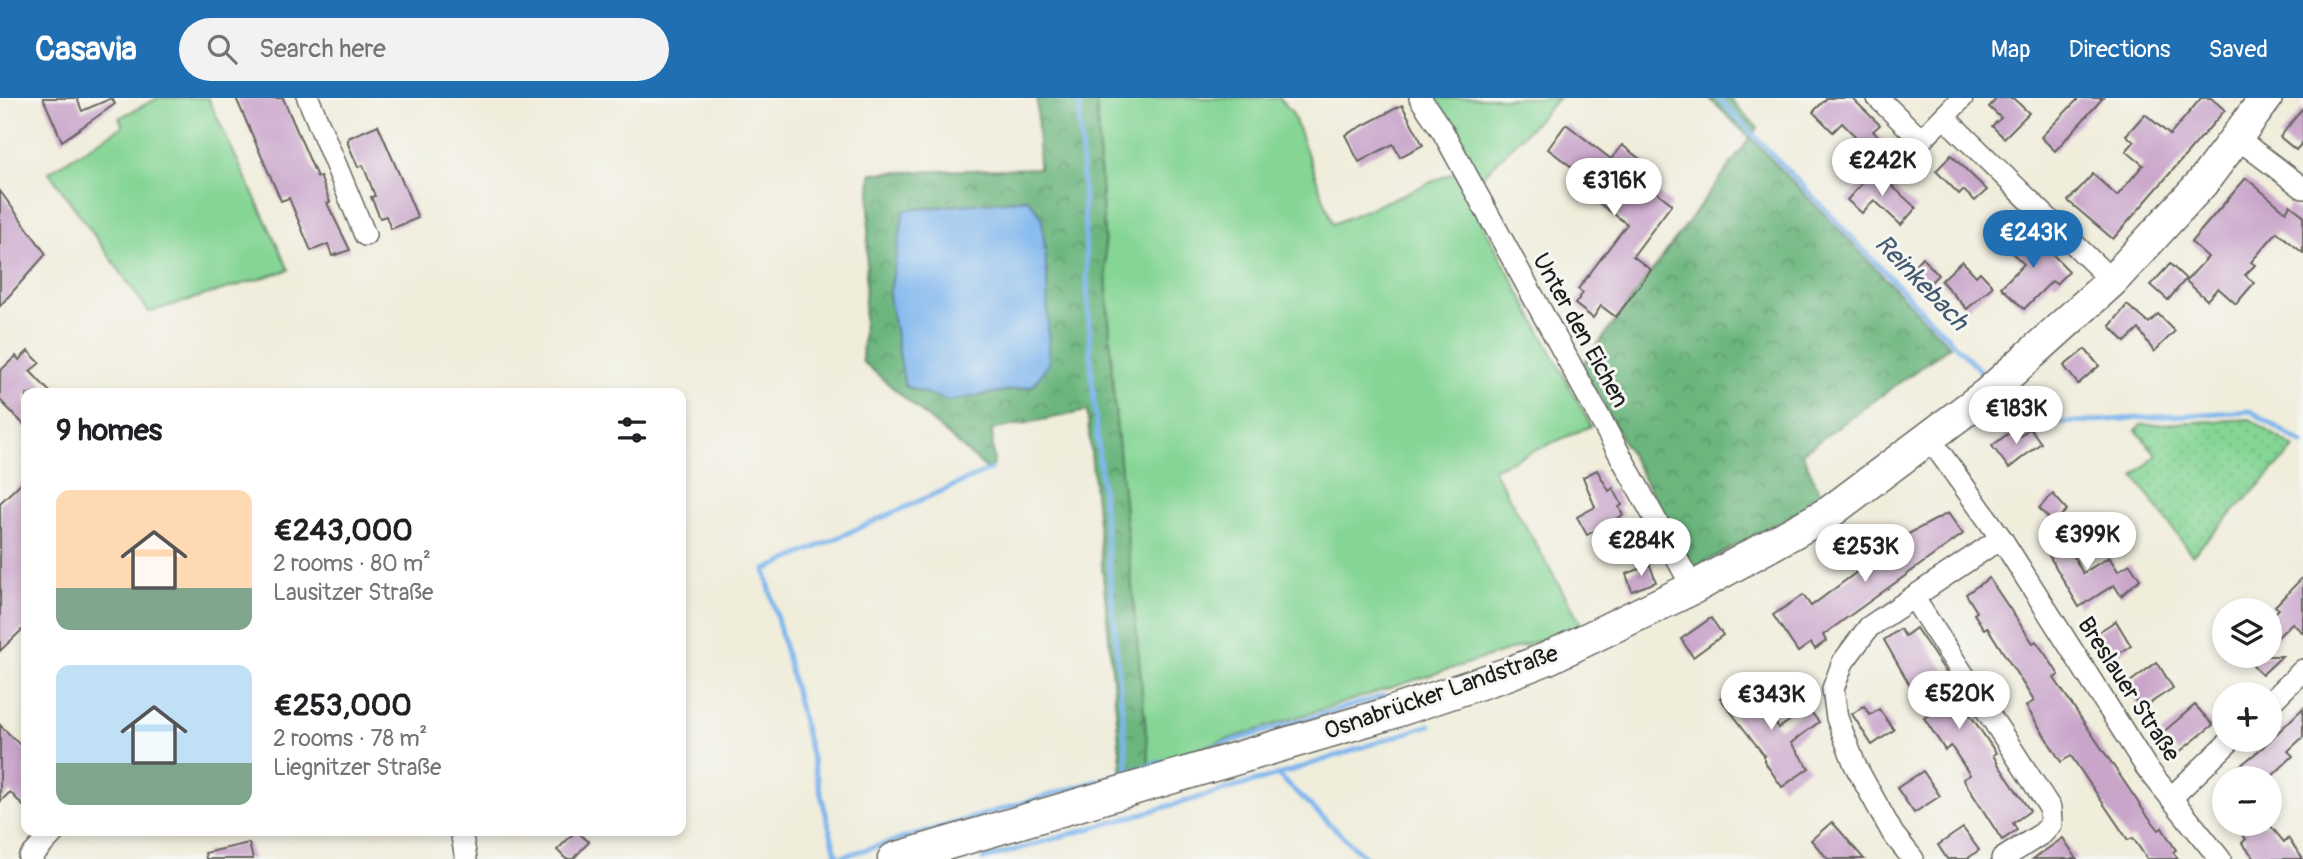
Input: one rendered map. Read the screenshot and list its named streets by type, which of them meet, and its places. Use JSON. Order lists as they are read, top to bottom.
{
  "streets": {
    "street": ["Unter den Eichen", "Breslauer Straße", "Osnabrücker Landstraße"]
  },
  "crossings": [
    ["Unter den Eichen", "Osnabrücker Landstraße"],
    ["Breslauer Straße", "Osnabrücker Landstraße"]
  ],
  "water": ["Reinkebach"],
  "page": {
    "header": "Casavia",
    "search": "Search here",
    "nav": ["Map", "Directions", "Saved"],
    "price": [
      "€242K",
      "€316K",
      "€243K",
      "€183K",
      "€399K",
      "€284K",
      "€253K",
      "€520K",
      "€343K"
    ],
    "heading": "9 homes",
    "list": [
      {
        "name": "€243,000",
        "note": "2 rooms · 80 m² · Lausitzer Straße"
      },
      {
        "name": "€253,000",
        "note": "2 rooms · 78 m² · Liegnitzer Straße"
      }
    ],
    "map_buttons": ["+", "−"]
  }
}
